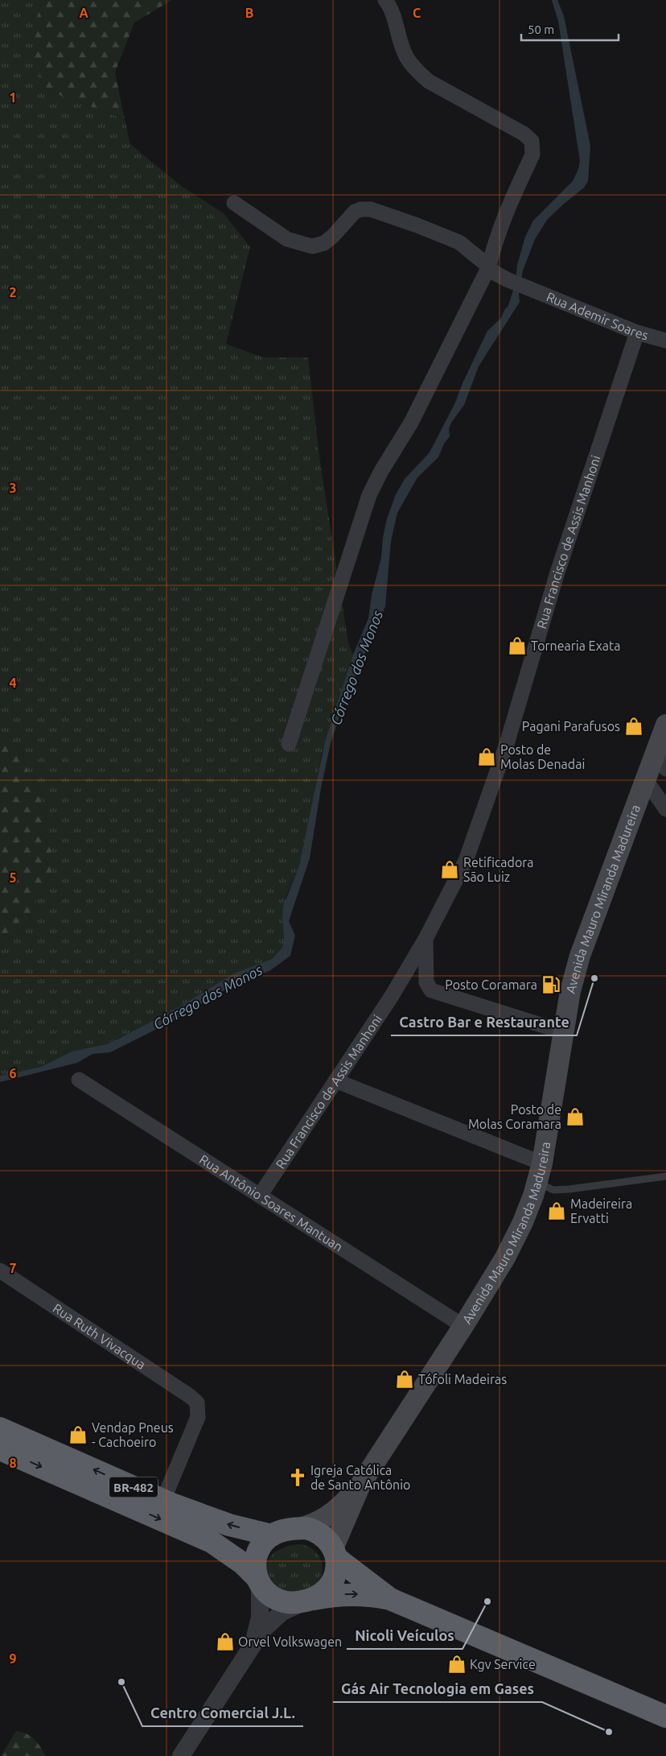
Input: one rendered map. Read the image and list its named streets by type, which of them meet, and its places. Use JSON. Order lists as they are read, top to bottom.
{
  "streets": {
    "highway": ["BR-482"],
    "main road": ["Avenida Mauro Miranda Madureira"],
    "street": [
      "Rua Ademir Soares",
      "Rua Francisco de Assis Manhoni",
      "Rua Antônio Soares Mantuan",
      "Rua Ruth Vivacqua"
    ]
  },
  "crossings": [
    ["Rua Ademir Soares", "Rua Francisco de Assis Manhoni"],
    ["Rua Francisco de Assis Manhoni", "Rua Antônio Soares Mantuan"],
    ["Avenida Mauro Miranda Madureira", "Rua Antônio Soares Mantuan"],
    ["Rua Ruth Vivacqua", "BR-482"]
  ],
  "water": ["Córrego dos Monos"],
  "places": {
    "shop": [
      "Tornearia Exata",
      "Pagani Parafusos",
      "Posto de Molas Denadai",
      "Retificadora São Luiz",
      "Posto de Molas Coramara",
      "Madeireira Ervatti",
      "Tófoli Madeiras",
      "Vendap Pneus - Cachoeiro",
      "Orvel Volkswagen",
      "Kgv Service"
    ],
    "other": [
      "Castro Bar e Restaurante",
      "Nicoli Veículos",
      "Centro Comercial J.L.",
      "Gás Air Tecnologia em Gases"
    ],
    "fuel station": ["Posto Coramara"],
    "church": ["Igreja Católica de Santo Antônio"]
  },
  "scale_bar": "50 m",
  "grid": {
    "columns": ["A", "B", "C"],
    "rows": [
      "1",
      "2",
      "3",
      "4",
      "5",
      "6",
      "7",
      "8",
      "9"
    ]
  }
}
